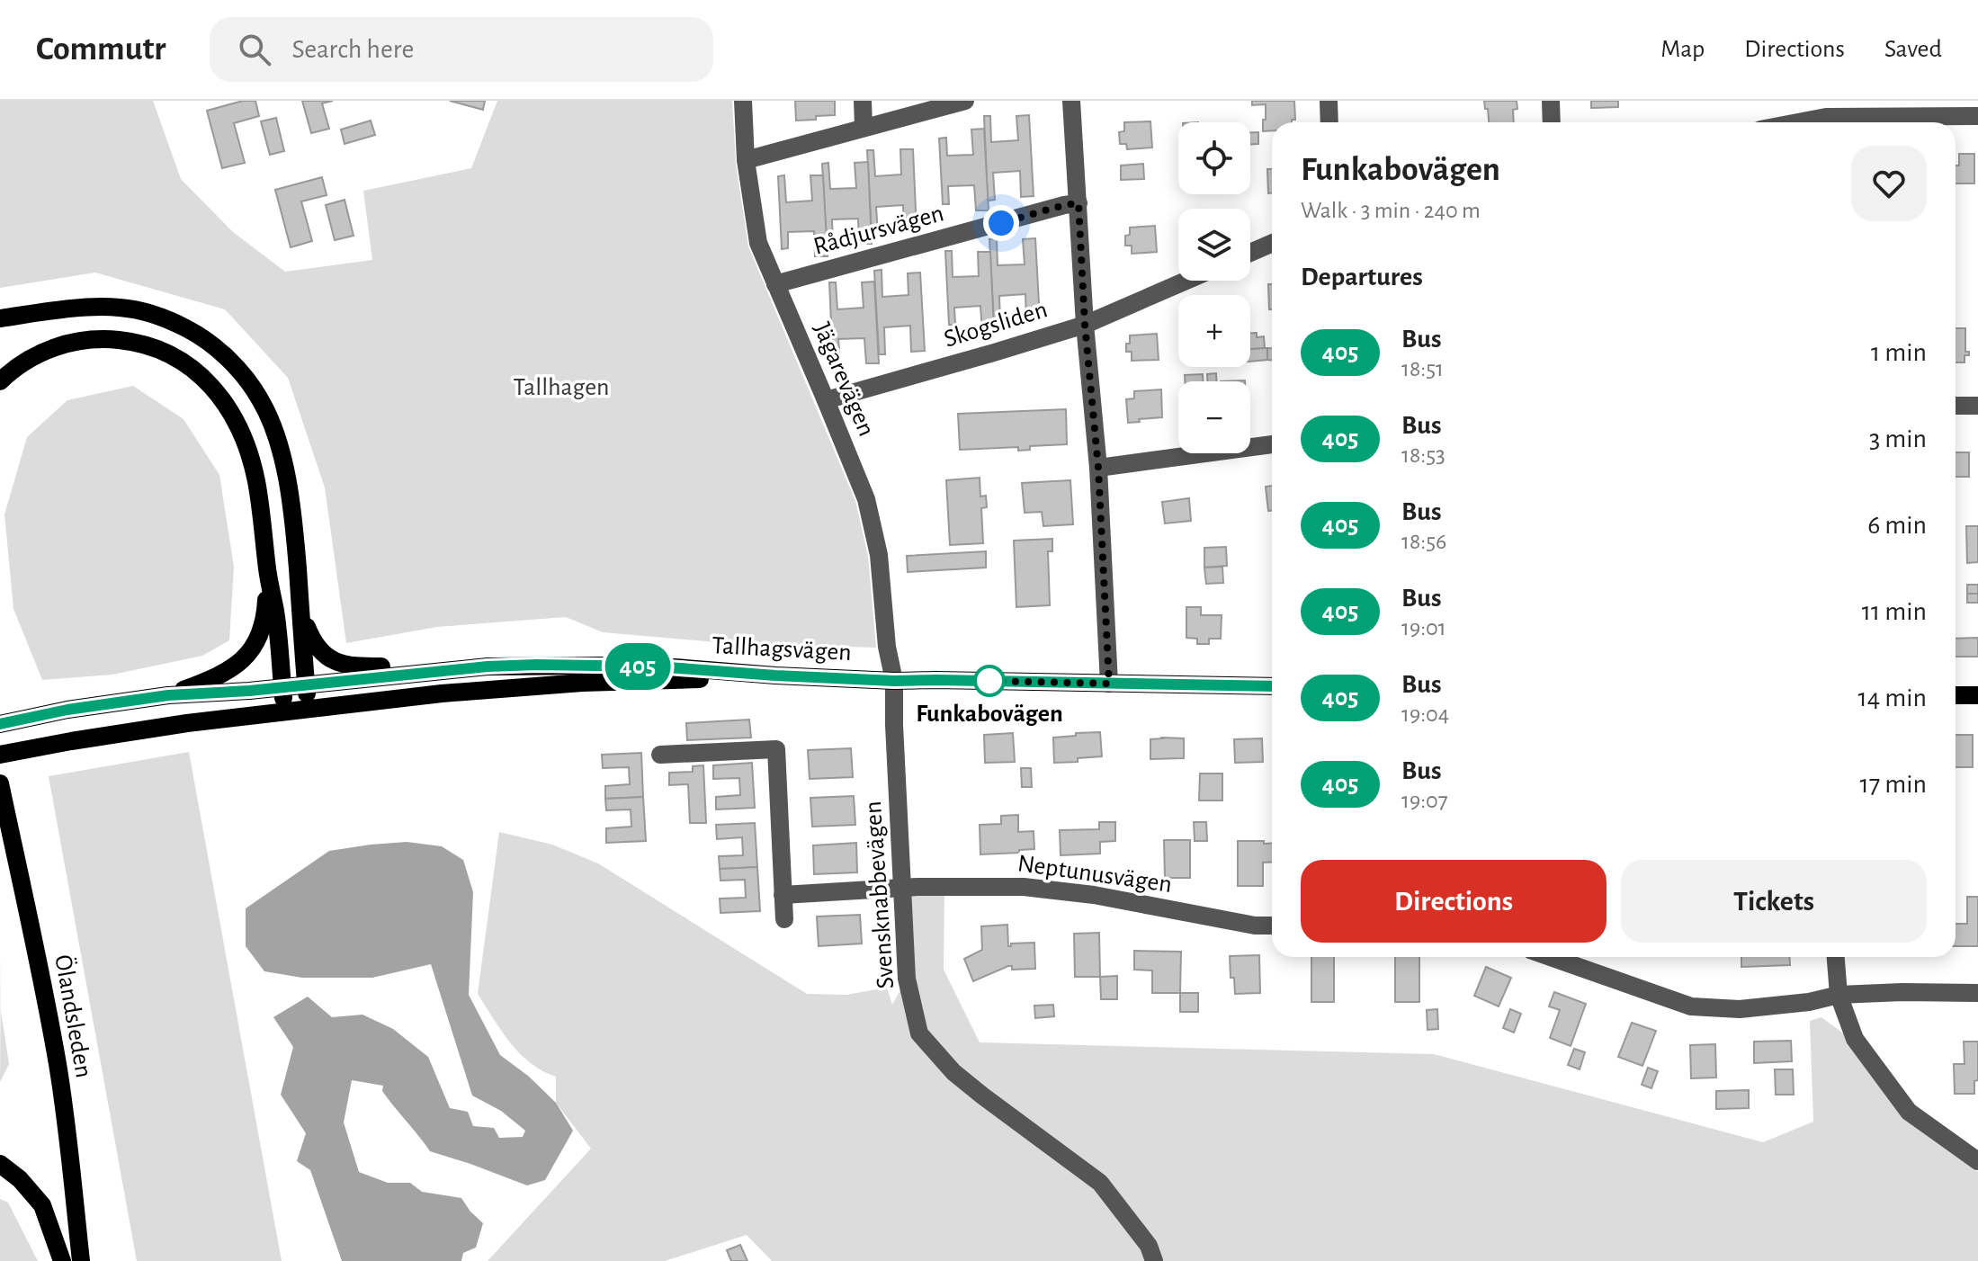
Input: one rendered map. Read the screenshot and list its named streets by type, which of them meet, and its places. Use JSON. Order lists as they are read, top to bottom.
{
  "streets": {
    "main road": ["Tallhagsvägen", "Ölandsleden"],
    "street": [
      "Rådjursvägen",
      "Skogsliden",
      "Jägarevägen",
      "Neptunusvägen",
      "Svensknabbevägen"
    ]
  },
  "crossings": [
    ["Rådjursvägen", "Jägarevägen"],
    ["Skogsliden", "Jägarevägen"],
    ["Jägarevägen", "Tallhagsvägen"],
    ["Jägarevägen", "Svensknabbevägen"],
    ["Tallhagsvägen", "Svensknabbevägen"],
    ["Neptunusvägen", "Svensknabbevägen"]
  ],
  "parks": ["Tallhagen"],
  "places": ["Funkabovägen"],
  "lines": ["bus line 405"],
  "page": {
    "header": "Commutr",
    "search": "Search here",
    "nav": ["Map", "Directions", "Saved"],
    "on_map": "405",
    "map_buttons": ["+", "−"],
    "heading": [
      ["Funkabovägen", "Walk · 3 min · 240 m"],
      "Departures"
    ],
    "list": [
      {
        "mark": "405",
        "name": "Bus",
        "note": "18:51",
        "value": "1 min"
      },
      {
        "mark": "405",
        "name": "Bus",
        "note": "18:53",
        "value": "3 min"
      },
      {
        "mark": "405",
        "name": "Bus",
        "note": "18:56",
        "value": "6 min"
      },
      {
        "mark": "405",
        "name": "Bus",
        "note": "19:01",
        "value": "11 min"
      },
      {
        "mark": "405",
        "name": "Bus",
        "note": "19:04",
        "value": "14 min"
      },
      {
        "mark": "405",
        "name": "Bus",
        "note": "19:07",
        "value": "17 min"
      }
    ],
    "buttons": ["Directions", "Tickets"]
  }
}
